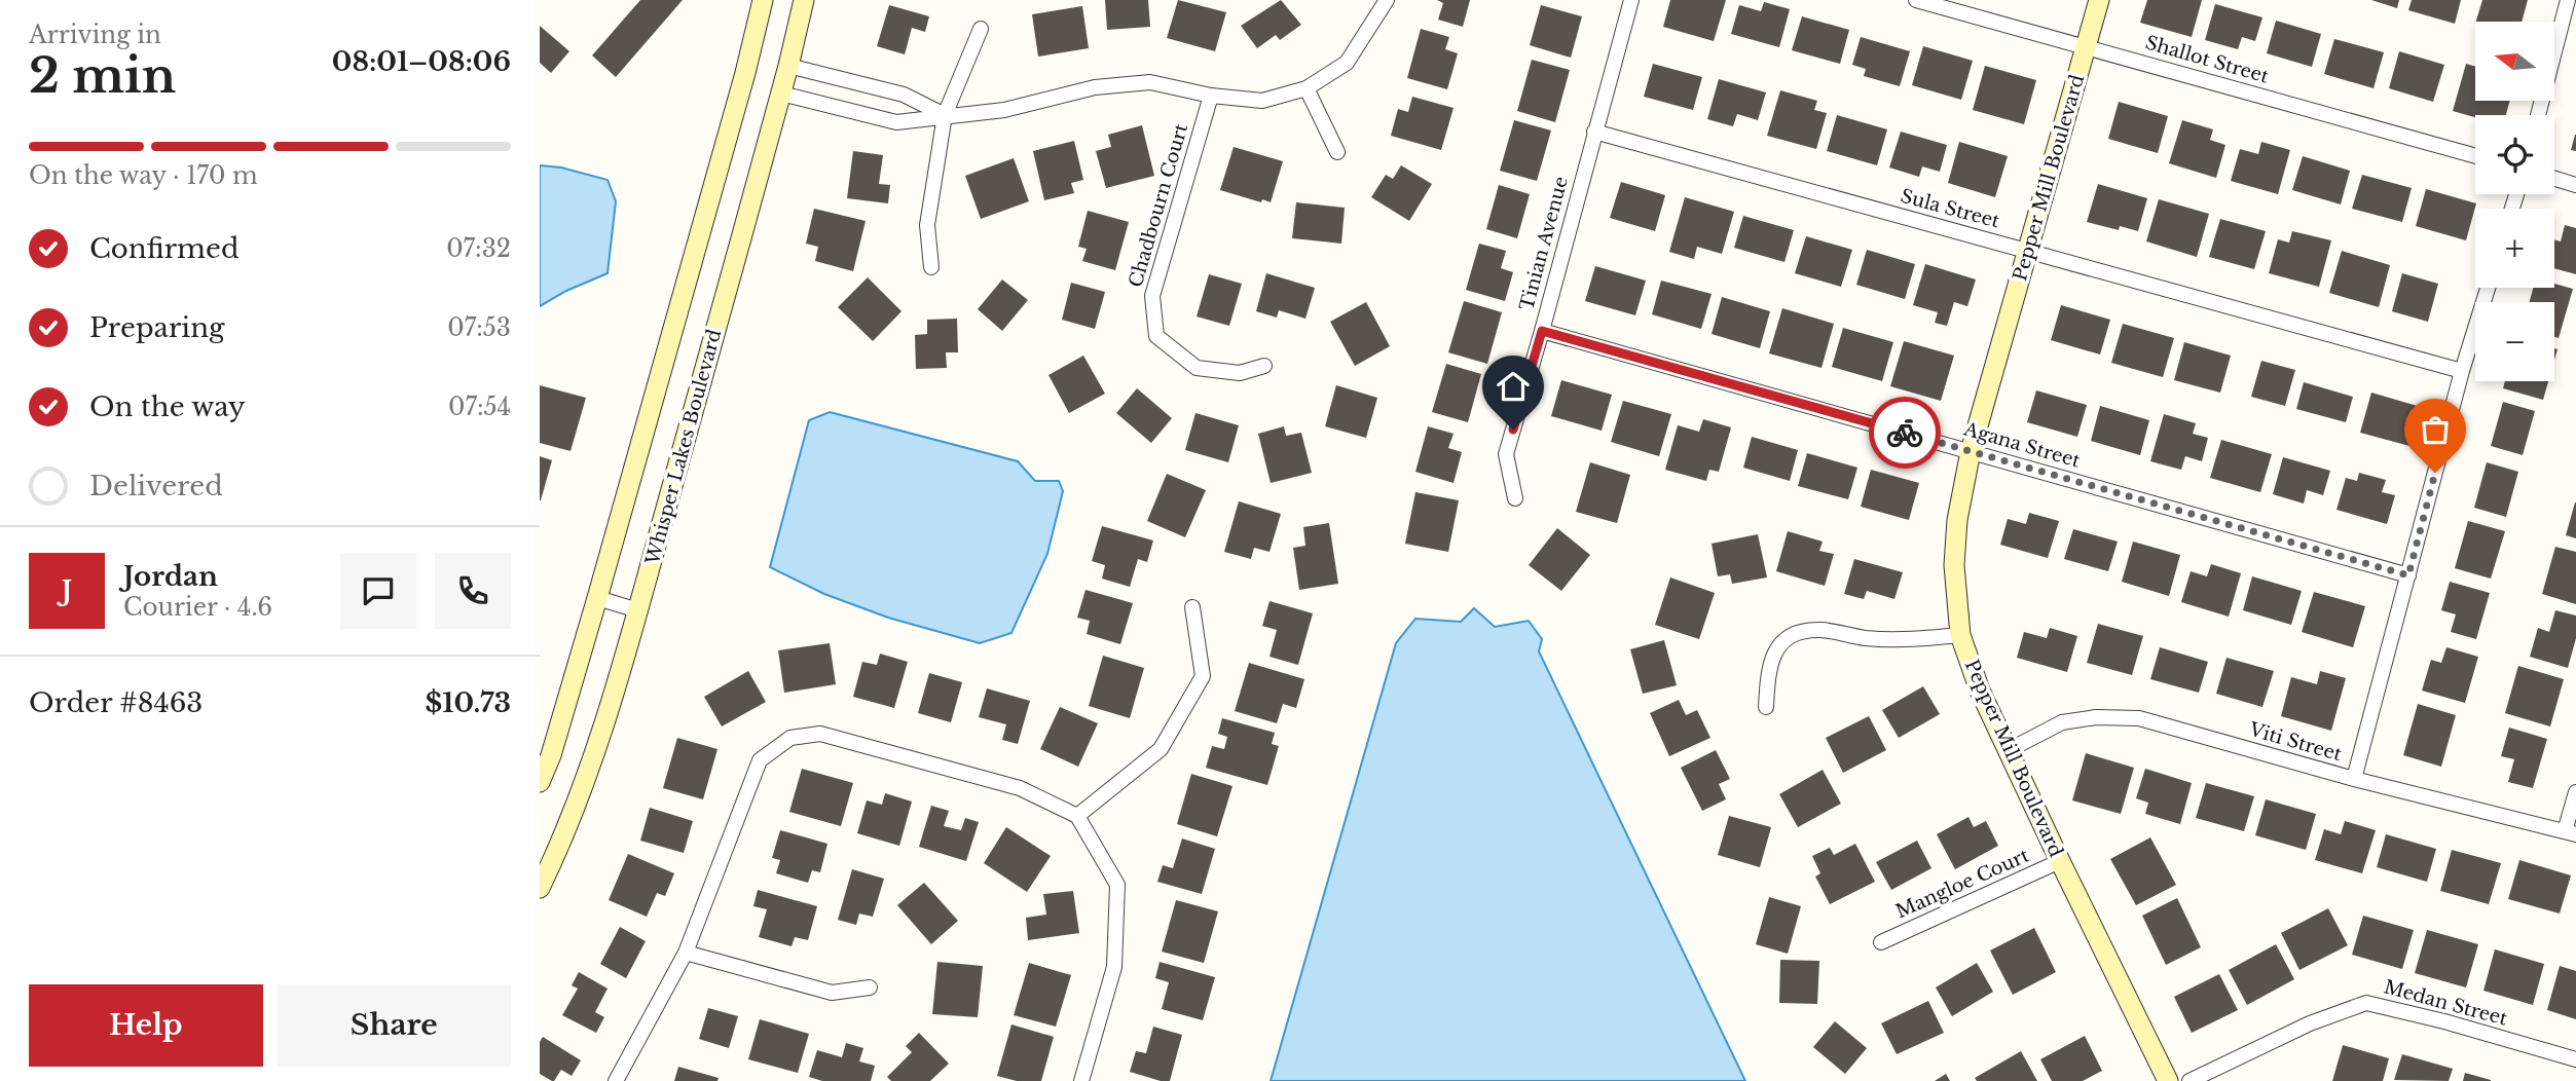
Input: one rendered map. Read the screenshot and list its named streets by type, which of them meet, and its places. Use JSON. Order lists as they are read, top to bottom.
{
  "streets": {
    "street": [
      "Shallot Street",
      "Pepper Mill Boulevard",
      "Chadbourn Court",
      "Sula Street",
      "Tinian Avenue",
      "Agana Street",
      "Whisper Lakes Boulevard",
      "Viti Street",
      "Mangloe Court",
      "Medan Street"
    ]
  },
  "crossings": [
    ["Shallot Street", "Pepper Mill Boulevard"],
    ["Pepper Mill Boulevard", "Sula Street"],
    ["Pepper Mill Boulevard", "Agana Street"],
    ["Pepper Mill Boulevard", "Viti Street"],
    ["Pepper Mill Boulevard", "Mangloe Court"],
    ["Sula Street", "Tinian Avenue"],
    ["Tinian Avenue", "Agana Street"]
  ],
  "north": "left",
  "page": {
    "heading": ["2 min", "Arriving in", "08:01–08:06"],
    "panel": [
      "Jordan",
      "Courier · 4.6",
      "Order #8463",
      "$10.73"
    ],
    "map_buttons": ["+", "−"],
    "bar": "On the way · 170 m",
    "list": [
      ["Confirmed", "07:32"],
      ["Preparing", "07:53"],
      ["On the way", "07:54"],
      "Delivered"
    ],
    "round": "J",
    "buttons": ["Help", "Share"]
  }
}
